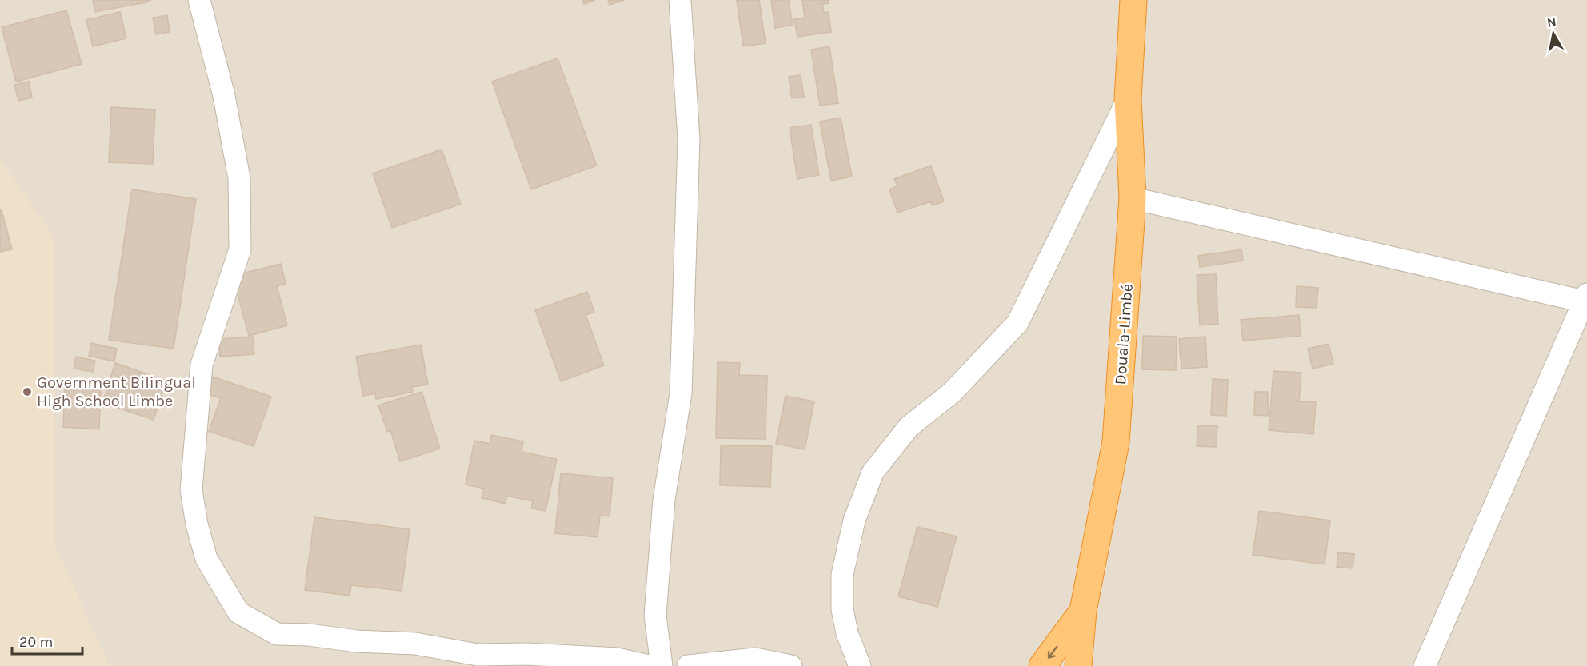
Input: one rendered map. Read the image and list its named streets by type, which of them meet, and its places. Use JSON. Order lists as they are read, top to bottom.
{
  "streets": {
    "highway": ["Douala-Limbé"]
  },
  "places": ["Government Bilingual High School Limbe"],
  "scale_bar": "20 m",
  "north": "top"
}
